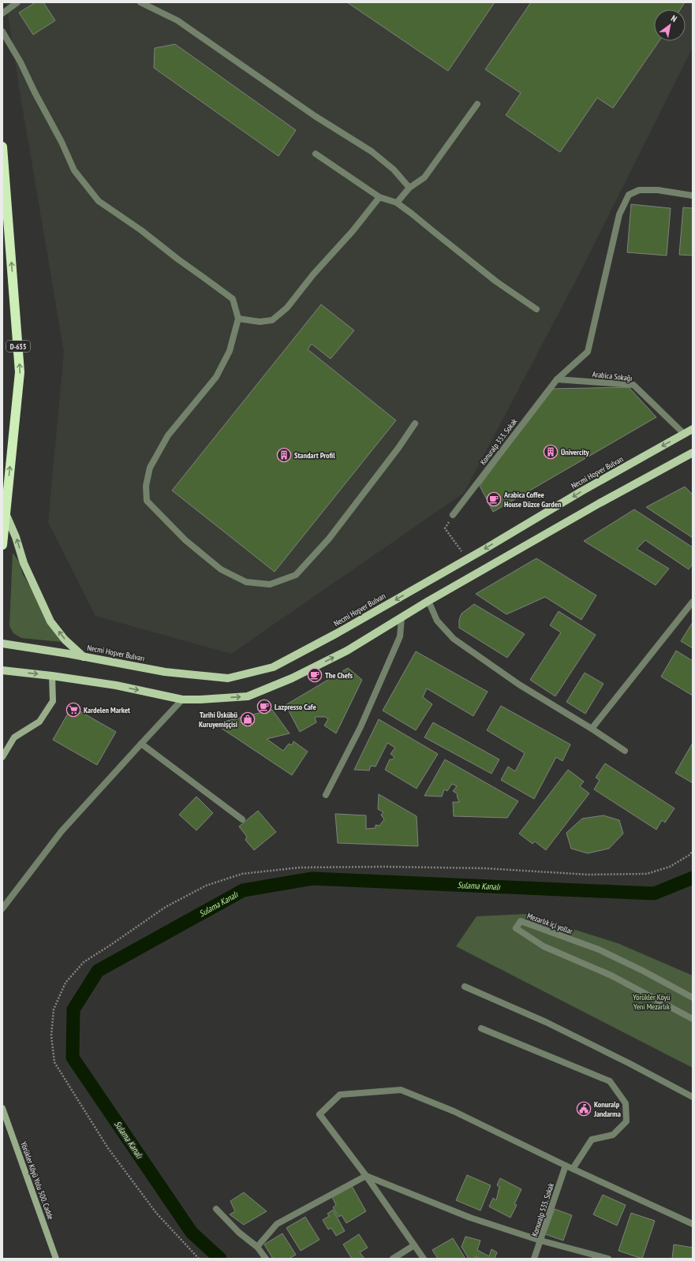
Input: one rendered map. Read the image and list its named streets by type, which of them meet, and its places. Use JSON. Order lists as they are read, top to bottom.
{
  "streets": {
    "highway": ["D-655"],
    "main road": ["Necmi Hoşver Bulvarı"],
    "street": [
      "Arabica Sokağı",
      "Konuralp 353. Sokak",
      "Mezarlık içi yollar",
      "Yörükler Köyü Yolu 500. Cadde",
      "Konuralp 535. Sokak"
    ]
  },
  "crossings": [
    ["Arabica Sokağı", "Konuralp 353. Sokak"],
    ["Arabica Sokağı", "Necmi Hoşver Bulvarı"]
  ],
  "water": ["Sulama Kanalı"],
  "parks": ["Yörükler Köyü Yeni Mezarlık"],
  "places": {
    "building": ["Ünivercity", "Standart Profil"],
    "cafe": ["Arabica Coffee House Düzce Garden", "The Chefs", "Lazpresso Cafe"],
    "supermarket": ["Kardelen Market"],
    "shop": ["Tarihi Üskübü Kuruyemişçisi"],
    "public building": ["Konuralp Jandarma"]
  },
  "north": "top right"
}
